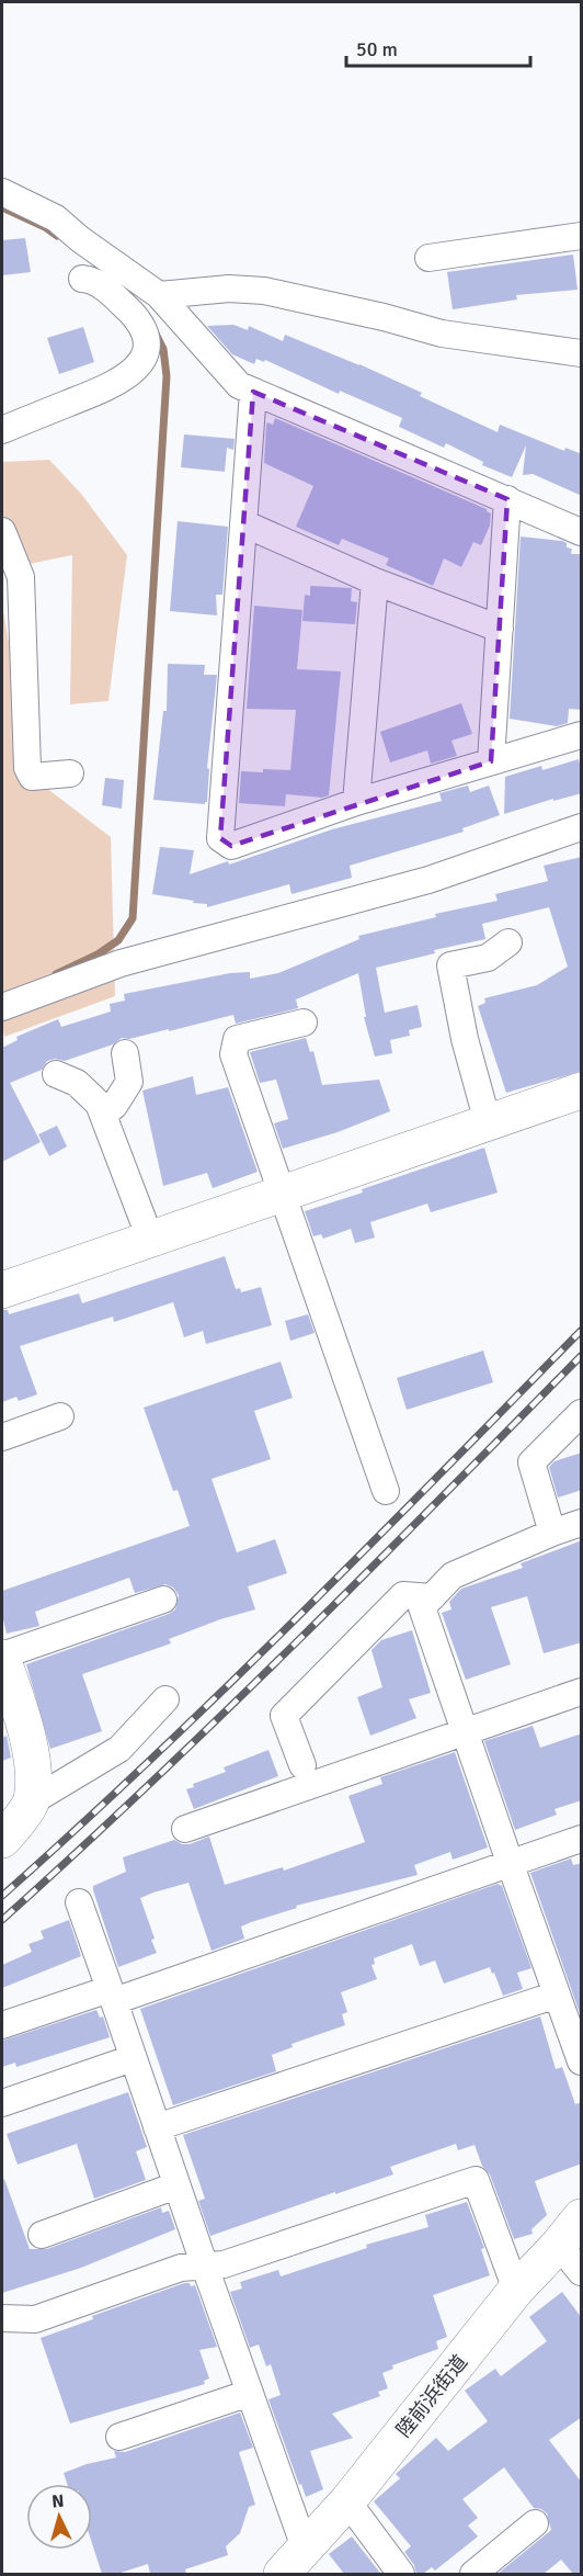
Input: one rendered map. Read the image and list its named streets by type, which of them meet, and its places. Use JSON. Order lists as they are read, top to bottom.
{
  "streets": {
    "street": ["陸前浜街道"]
  },
  "scale_bar": "50 m",
  "north": "top"
}
